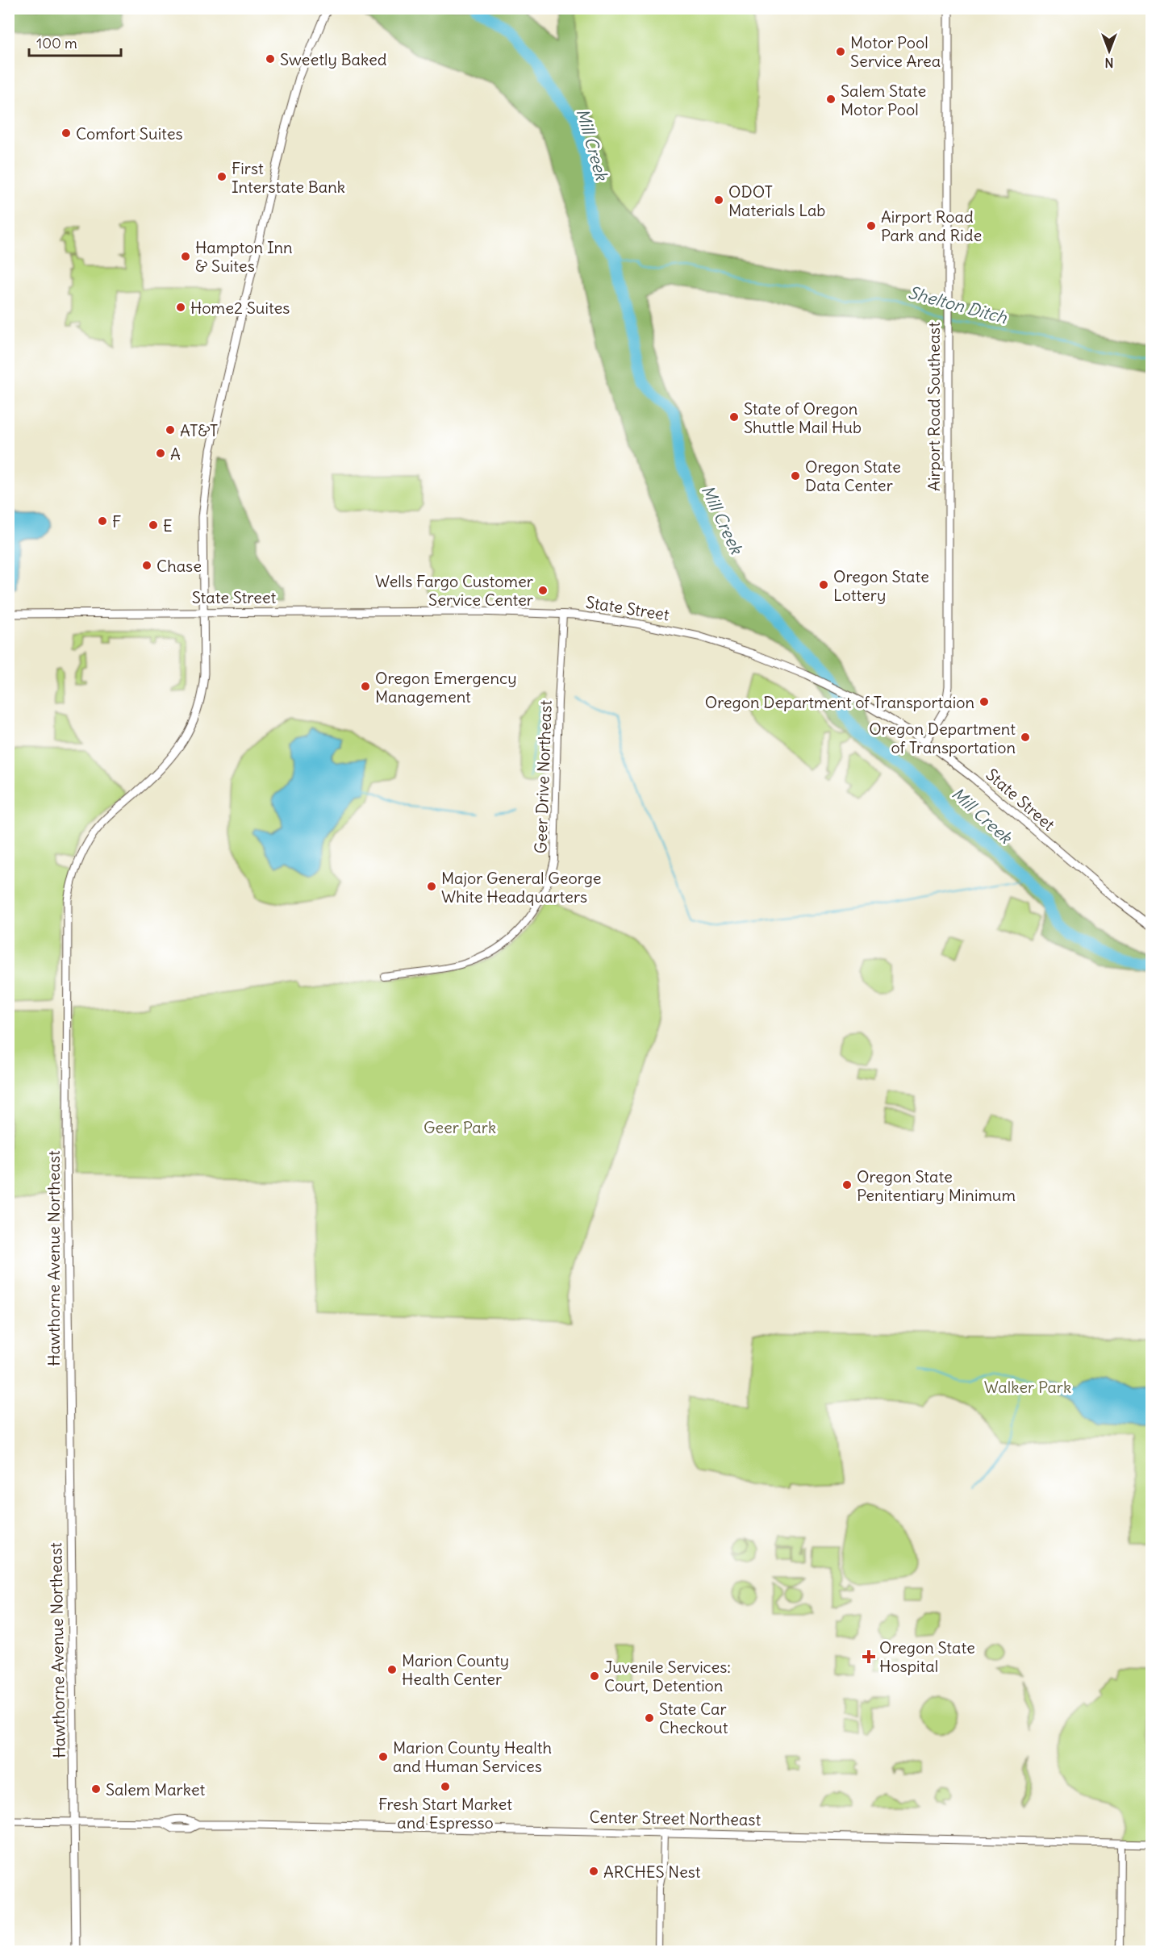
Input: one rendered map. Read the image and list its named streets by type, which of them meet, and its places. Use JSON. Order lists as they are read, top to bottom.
{
  "streets": {
    "main road": [
      "Airport Road Southeast",
      "State Street",
      "Hawthorne Avenue Northeast",
      "Center Street Northeast"
    ],
    "street": ["Geer Drive Northeast"]
  },
  "crossings": [
    ["Airport Road Southeast", "State Street"],
    ["State Street", "Geer Drive Northeast"],
    ["State Street", "Hawthorne Avenue Northeast"],
    ["Hawthorne Avenue Northeast", "Center Street Northeast"]
  ],
  "water": ["Mill Creek", "Shelton Ditch"],
  "parks": ["Geer Park", "Walker Park"],
  "places": {
    "other": [
      "Motor Pool Service Area",
      "Sweetly Baked",
      "Salem State Motor Pool",
      "Comfort Suites",
      "First Interstate Bank",
      "ODOT Materials Lab",
      "Airport Road Park and Ride",
      "Hampton Inn & Suites",
      "Home2 Suites",
      "State of Oregon Shuttle Mail Hub",
      "AT&T",
      "A",
      "Oregon State Data Center",
      "F",
      "E",
      "Chase",
      "Oregon State Lottery",
      "Wells Fargo Customer Service Center",
      "Oregon Emergency Management",
      "Oregon Department of Transportaion",
      "Oregon Department of Transportation",
      "Major General George White Headquarters",
      "Oregon State Penitentiary Minimum",
      "Marion County Health Center",
      "Juvenile Services: Court, Detention",
      "State Car Checkout",
      "Marion County Health and Human Services",
      "Fresh Start Market and Espresso",
      "Salem Market",
      "ARCHES Nest"
    ],
    "health": ["Oregon State Hospital"]
  },
  "scale_bar": "100 m",
  "north": "bottom"
}
